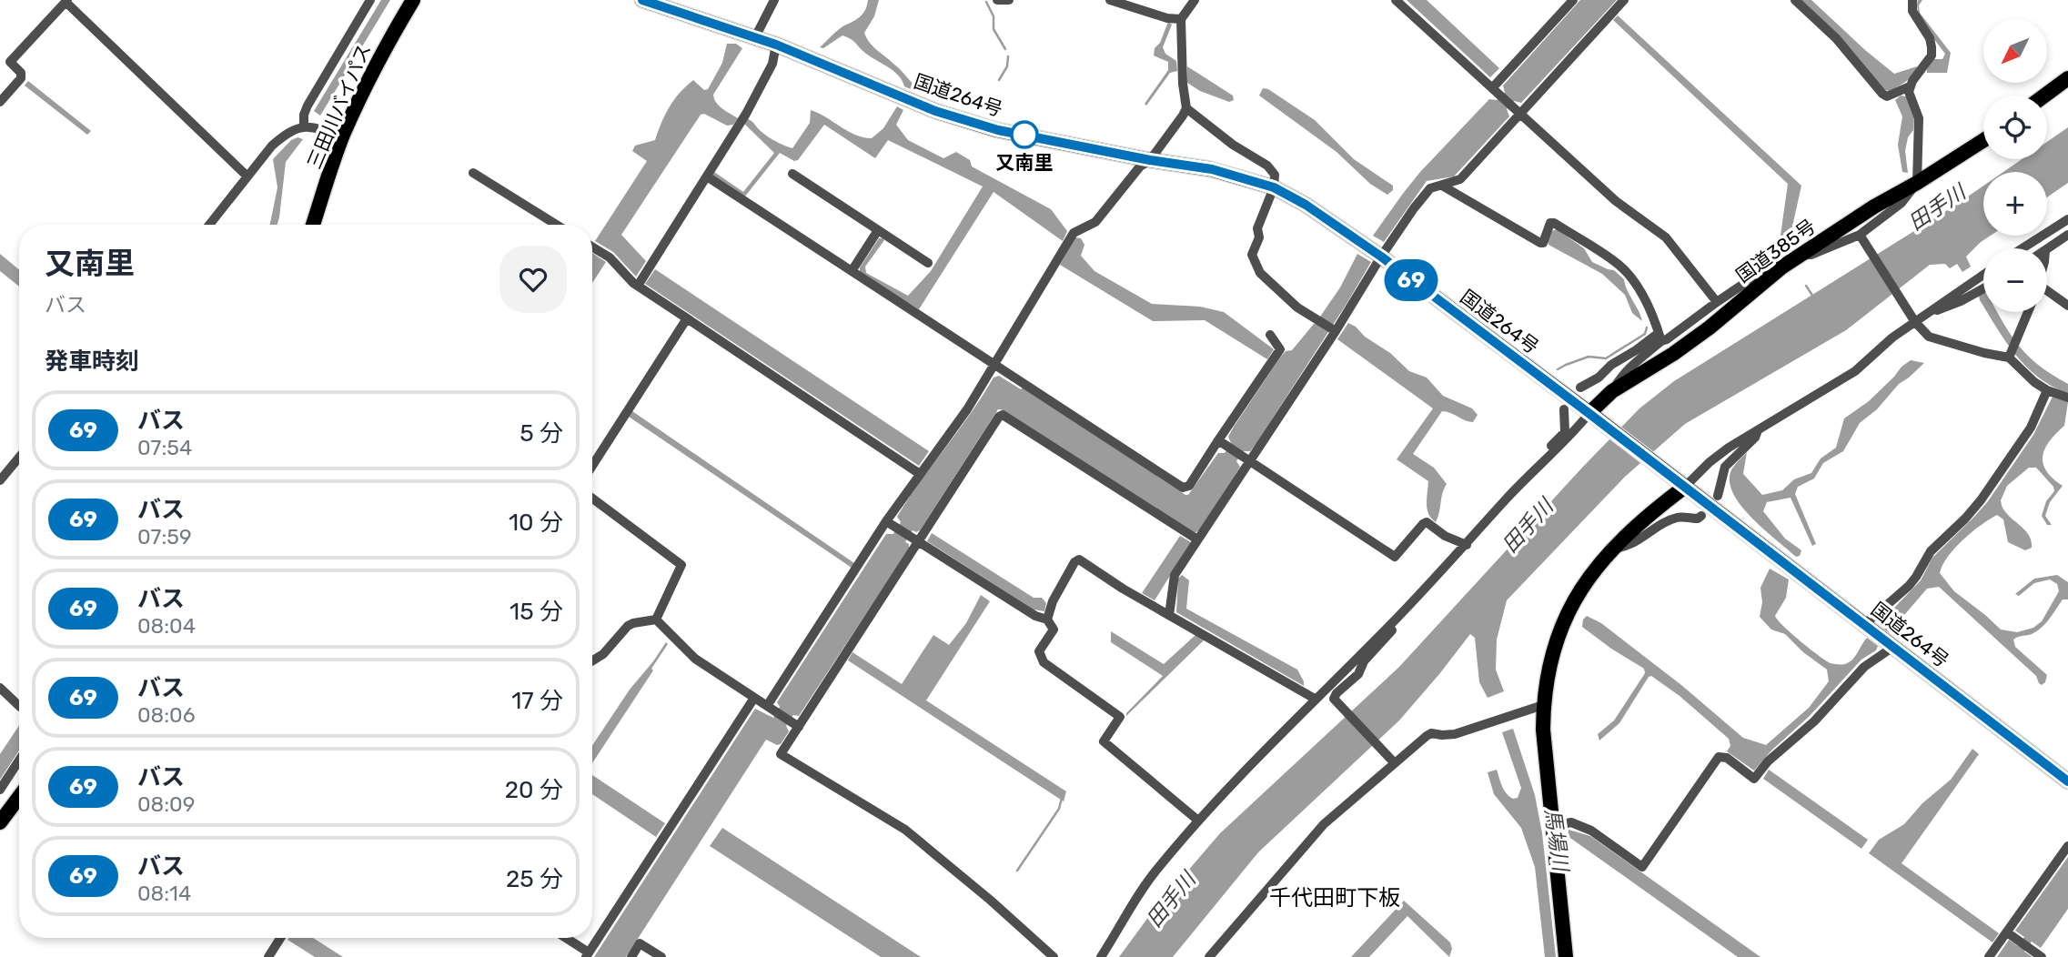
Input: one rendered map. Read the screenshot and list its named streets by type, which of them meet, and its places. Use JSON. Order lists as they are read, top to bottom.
{
  "streets": {
    "highway": ["国道264号", "三田川バイパス", "国道385号"]
  },
  "crossings": [
    ["国道264号", "国道385号"]
  ],
  "districts": ["千代田町下板"],
  "water": ["田手川", "馬場川"],
  "places": ["又南里"],
  "lines": ["bus line 69"],
  "north": "bottom left",
  "page": {
    "on_map": "69",
    "map_buttons": ["+", "−"],
    "heading": [
      ["又南里", "バス"],
      "発車時刻"
    ],
    "list": [
      {
        "mark": "69",
        "name": "バス",
        "note": "07:54",
        "value": "5 分"
      },
      {
        "mark": "69",
        "name": "バス",
        "note": "07:59",
        "value": "10 分"
      },
      {
        "mark": "69",
        "name": "バス",
        "note": "08:04",
        "value": "15 分"
      },
      {
        "mark": "69",
        "name": "バス",
        "note": "08:06",
        "value": "17 分"
      },
      {
        "mark": "69",
        "name": "バス",
        "note": "08:09",
        "value": "20 分"
      },
      {
        "mark": "69",
        "name": "バス",
        "note": "08:14",
        "value": "25 分"
      }
    ]
  }
}
